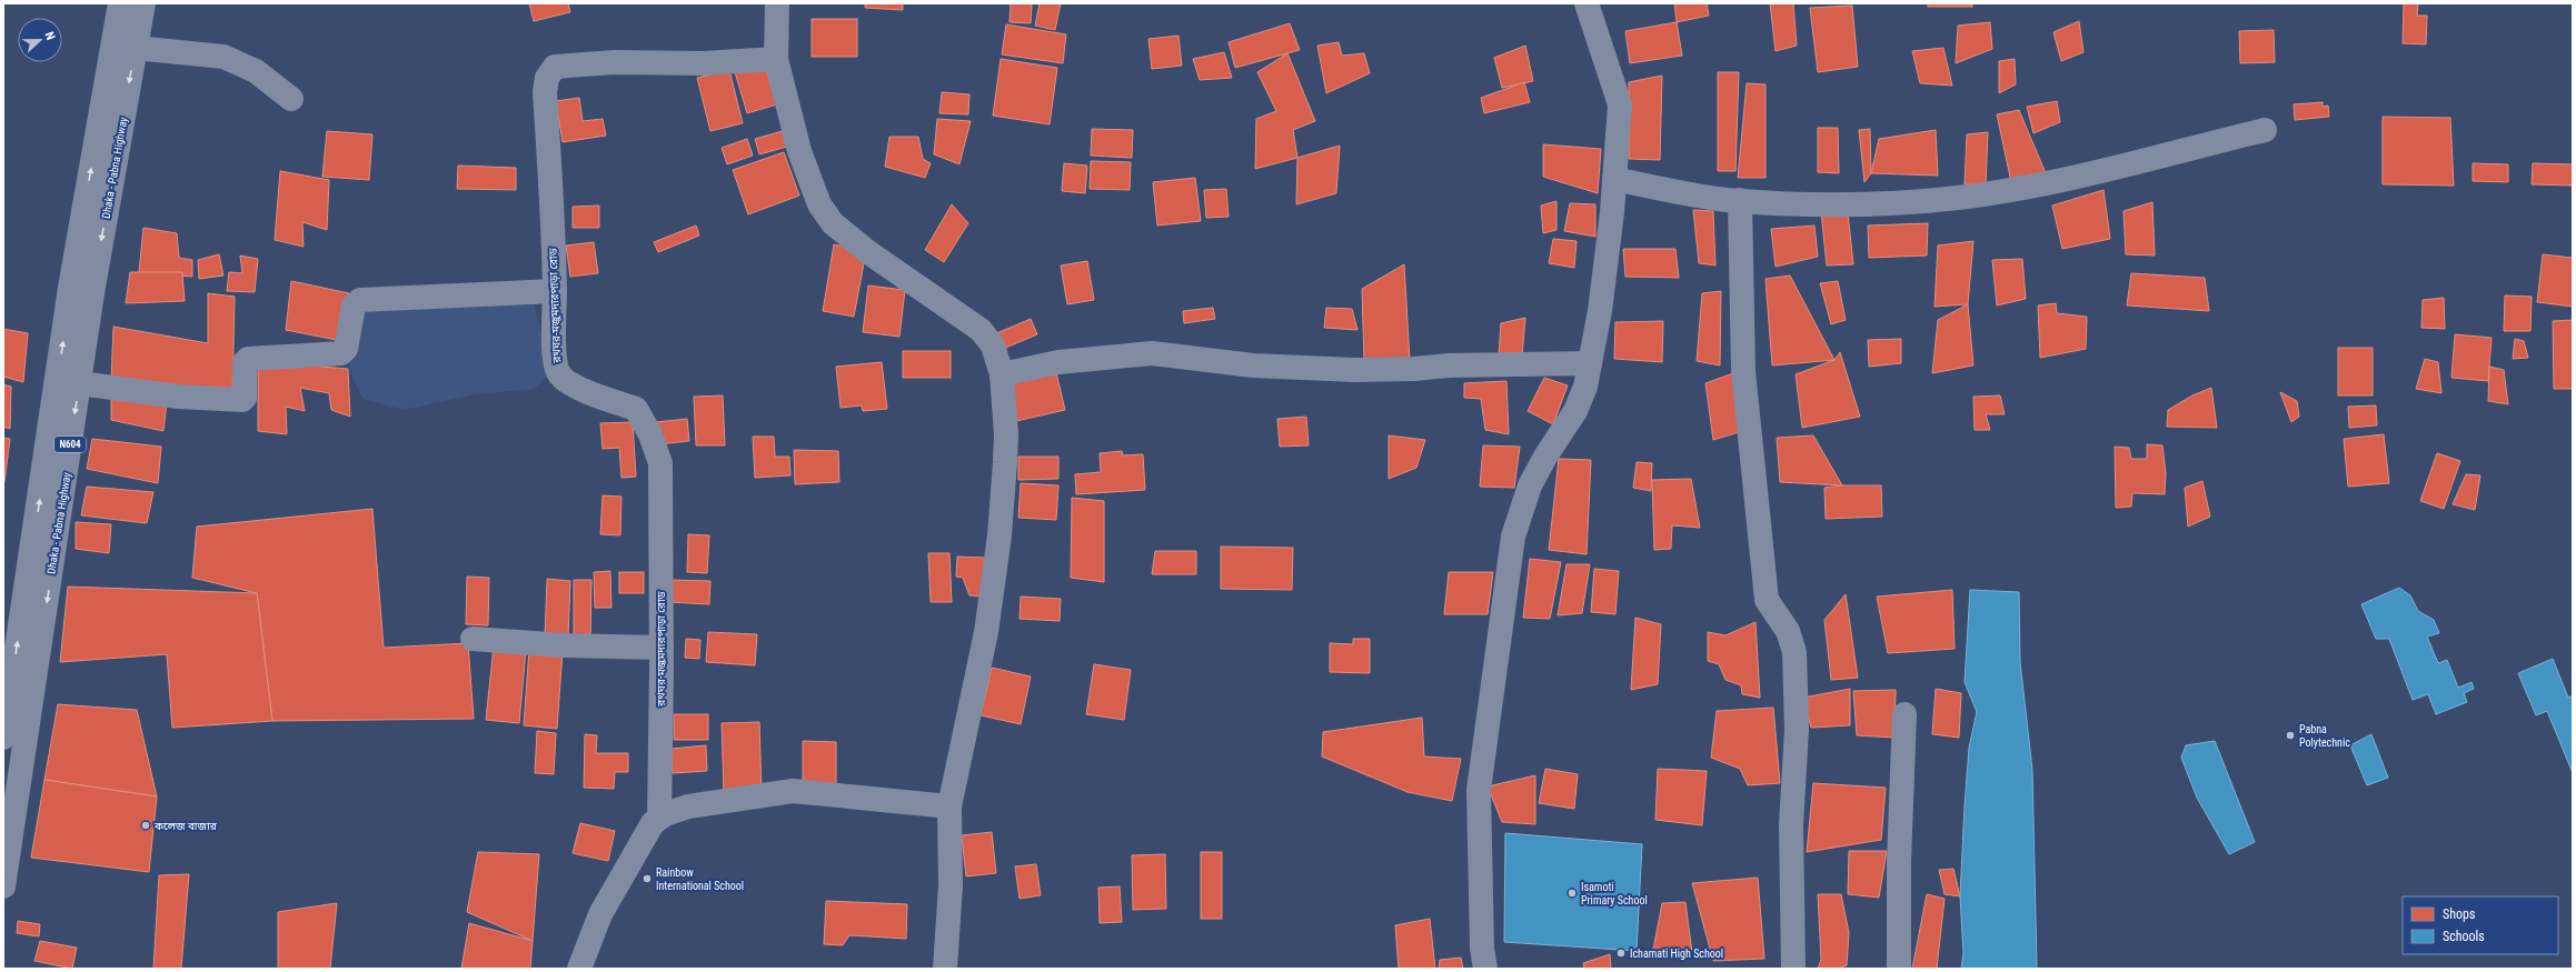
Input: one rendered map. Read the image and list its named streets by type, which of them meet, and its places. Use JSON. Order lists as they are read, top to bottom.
{
  "streets": {
    "main road": ["Dhaka - Pabna Highway", "রথঘর-মজুমদারপাড়া রোড", "N604"]
  },
  "places": [
    "Pabna Polytechnic",
    "কলেজ বাজার",
    "Rainbow International School",
    "Isamoti Primary School",
    "Ichamati High School"
  ],
  "legend": ["Shops", "Schools"],
  "north": "right"
}
